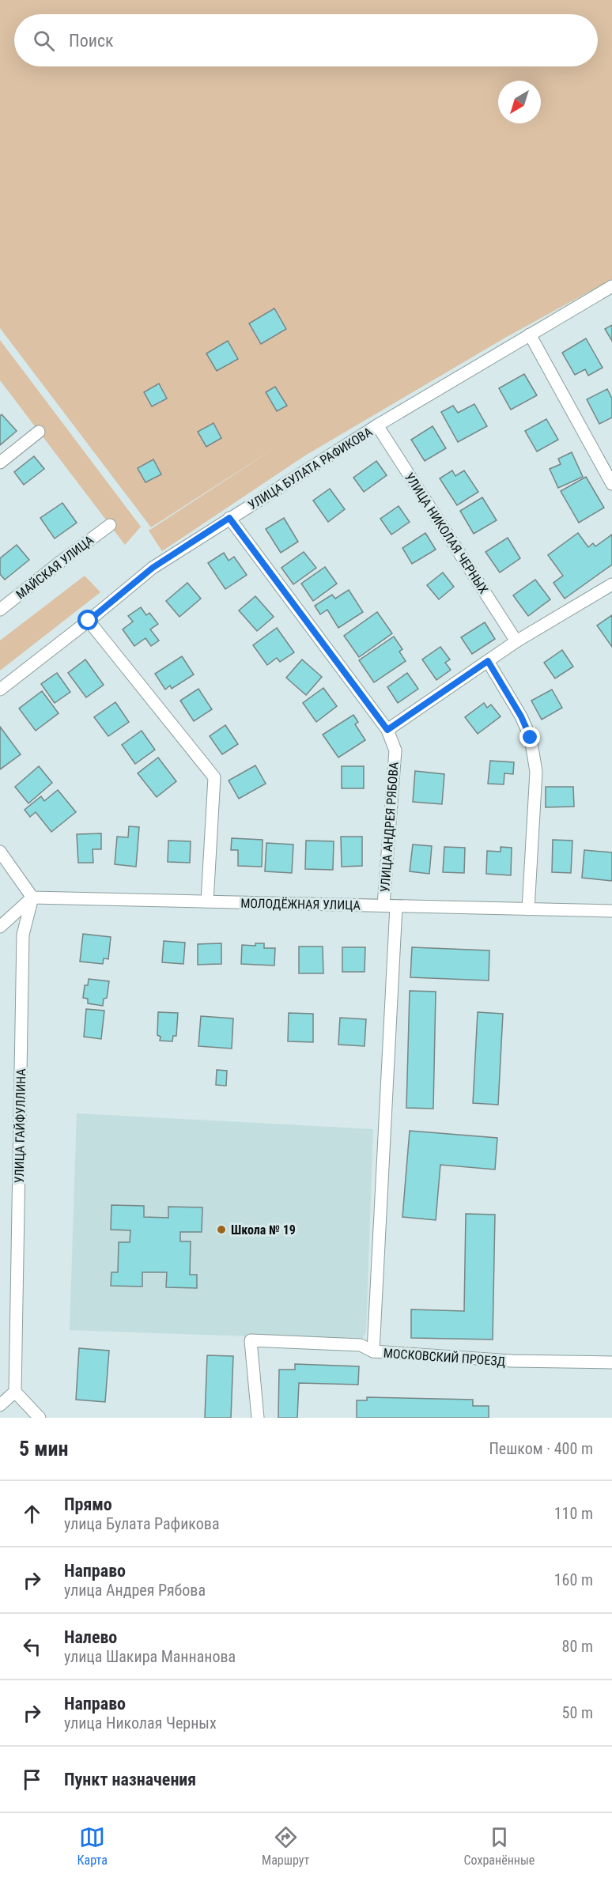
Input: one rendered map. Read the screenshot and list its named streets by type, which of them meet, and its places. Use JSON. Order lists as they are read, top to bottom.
{
  "streets": {
    "street": [
      "УЛИЦА БУЛАТА РАФИКОВА",
      "УЛИЦА НИКОЛАЯ ЧЕРНЫХ",
      "МАЙСКАЯ УЛИЦА",
      "УЛИЦА АНДРЕЯ РЯБОВА",
      "МОЛОДЁЖНАЯ УЛИЦА",
      "УЛИЦА ГАЙФУЛЛИНА",
      "МОСКОВСКИЙ ПРОЕЗД"
    ]
  },
  "crossings": [
    ["УЛИЦА БУЛАТА РАФИКОВА", "УЛИЦА НИКОЛАЯ ЧЕРНЫХ"],
    ["УЛИЦА БУЛАТА РАФИКОВА", "УЛИЦА АНДРЕЯ РЯБОВА"],
    ["УЛИЦА АНДРЕЯ РЯБОВА", "МОЛОДЁЖНАЯ УЛИЦА"],
    ["МОЛОДЁЖНАЯ УЛИЦА", "УЛИЦА ГАЙФУЛЛИНА"]
  ],
  "places": ["Школа № 19"],
  "north": "bottom left",
  "page": {
    "search": "Поиск",
    "heading": ["5 мин", "Пешком · 400 m"],
    "list": [
      ["Прямо", "улица Булата Рафикова", "110 m"],
      ["Направо", "улица Андрея Рябова", "160 m"],
      ["Налево", "улица Шакира Маннанова", "80 m"],
      ["Направо", "улица Николая Черных", "50 m"],
      "Пункт назначения"
    ],
    "nav": ["Карта", "Маршрут", "Сохранённые"]
  }
}
